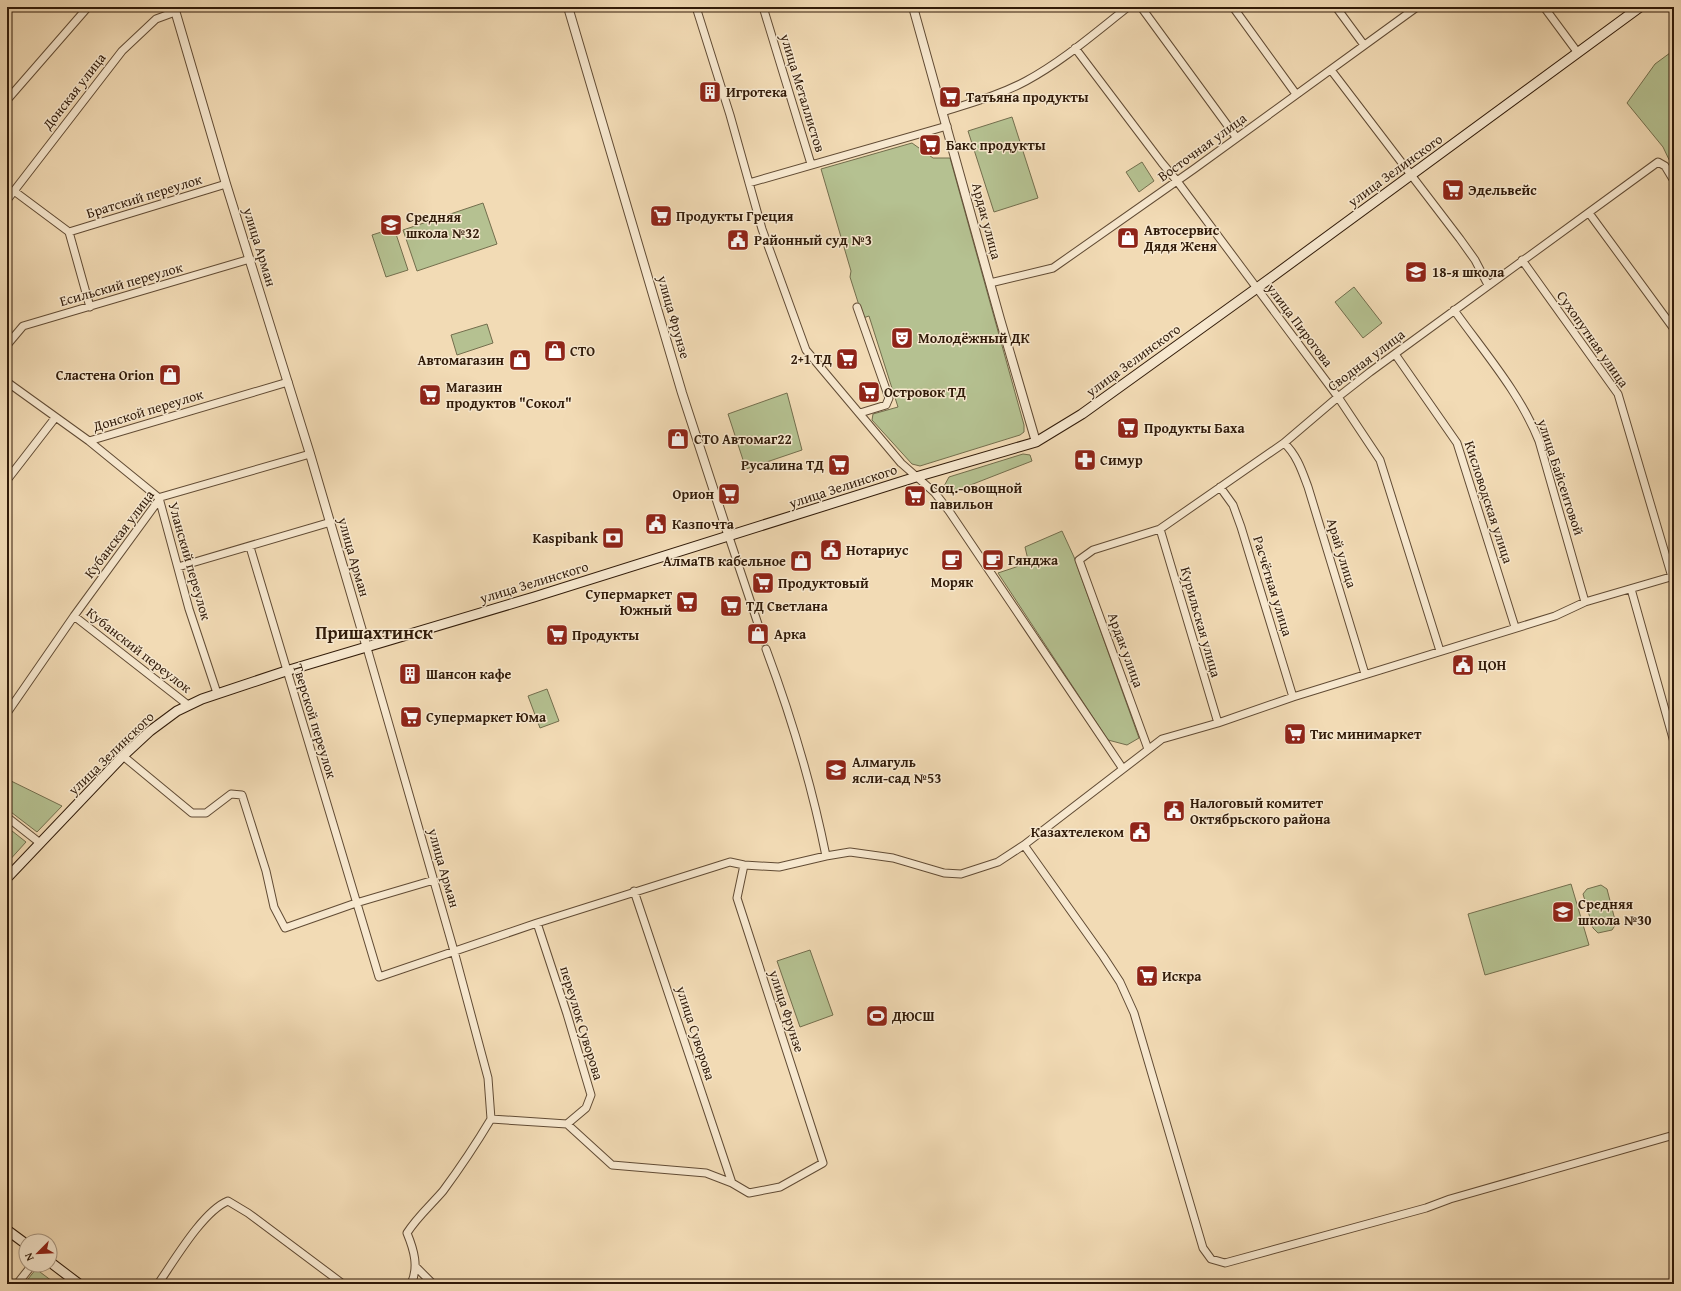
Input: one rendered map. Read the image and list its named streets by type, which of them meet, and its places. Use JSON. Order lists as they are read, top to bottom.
{
  "streets": {
    "main road": ["улица Зелинского"],
    "street": [
      "Донская улица",
      "улица Металлистов",
      "Восточная улица",
      "Братский переулок",
      "Ардак улица",
      "улица Арман",
      "Есильский переулок",
      "улица Фрунзе",
      "улица Пирогова",
      "Сухопутная улица",
      "Сводная улица",
      "Донской переулок",
      "улица Байсеитовой",
      "Кисловодская улица",
      "Кубанская улица",
      "Арай улица",
      "Уланский переулок",
      "Расчётная улица",
      "Курильская улица",
      "Кубанский переулок",
      "Тверской переулок",
      "переулок Суворова",
      "улица Суворова"
    ]
  },
  "crossings": [
    ["Донская улица", "улица Арман"],
    ["Восточная улица", "Ардак улица"],
    ["Восточная улица", "улица Пирогова"],
    ["улица Зелинского", "Ардак улица"],
    ["улица Зелинского", "улица Арман"],
    ["улица Зелинского", "улица Фрунзе"],
    ["улица Зелинского", "улица Пирогова"],
    ["улица Зелинского", "Уланский переулок"],
    ["улица Зелинского", "Кубанский переулок"],
    ["улица Зелинского", "Тверской переулок"],
    ["Братский переулок", "улица Арман"],
    ["Ардак улица", "Сводная улица"],
    ["улица Арман", "Есильский переулок"],
    ["улица Арман", "Донской переулок"],
    ["улица Арман", "Кубанская улица"],
    ["улица Арман", "Тверской переулок"],
    ["улица Фрунзе", "улица Суворова"],
    ["улица Пирогова", "Сводная улица"],
    ["Сухопутная улица", "Сводная улица"],
    ["Сводная улица", "улица Байсеитовой"],
    ["Сводная улица", "Кисловодская улица"],
    ["Сводная улица", "Арай улица"],
    ["Сводная улица", "Расчётная улица"],
    ["Сводная улица", "Курильская улица"],
    ["Донской переулок", "Уланский переулок"],
    ["Кубанская улица", "Уланский переулок"],
    ["Кубанская улица", "Кубанский переулок"]
  ],
  "districts": ["Пришахтинск"],
  "places": {
    "building": ["Игротека", "Шансон кафе"],
    "supermarket": [
      "Татьяна продукты",
      "Бакс продукты",
      "Эдельвейс",
      "Продукты Греция",
      "2+1 ТД",
      "Островок ТД",
      "Магазин продуктов \"Сокол\"",
      "Продукты Баха",
      "Русалина ТД",
      "Орион",
      "Соц.-овощной павильон",
      "Продуктовый",
      "Супермаркет Южный",
      "ТД Светлана",
      "Продукты",
      "Супермаркет Юма",
      "Тис минимаркет",
      "Искра"
    ],
    "school or university": [
      "Средняя школа №32",
      "18-я школа",
      "Алмагуль ясли-сад №53",
      "Средняя школа №30"
    ],
    "shop": [
      "Автосервис Дядя Женя",
      "СТО",
      "Автомагазин",
      "Сластена Orion",
      "СТО Автомаг22",
      "АлмаТВ кабельное",
      "Арка"
    ],
    "public building": [
      "Районный суд №3",
      "Казпочта",
      "Нотариус",
      "ЦОН",
      "Налоговый комитет Октябрьского района",
      "Казахтелеком"
    ],
    "theatre": ["Молодёжный ДК"],
    "pharmacy": ["Симур"],
    "bank": ["Kaspibank"],
    "cafe": ["Моряк", "Гянджа"],
    "sports": ["ДЮСШ"]
  },
  "north": "bottom left"
}
